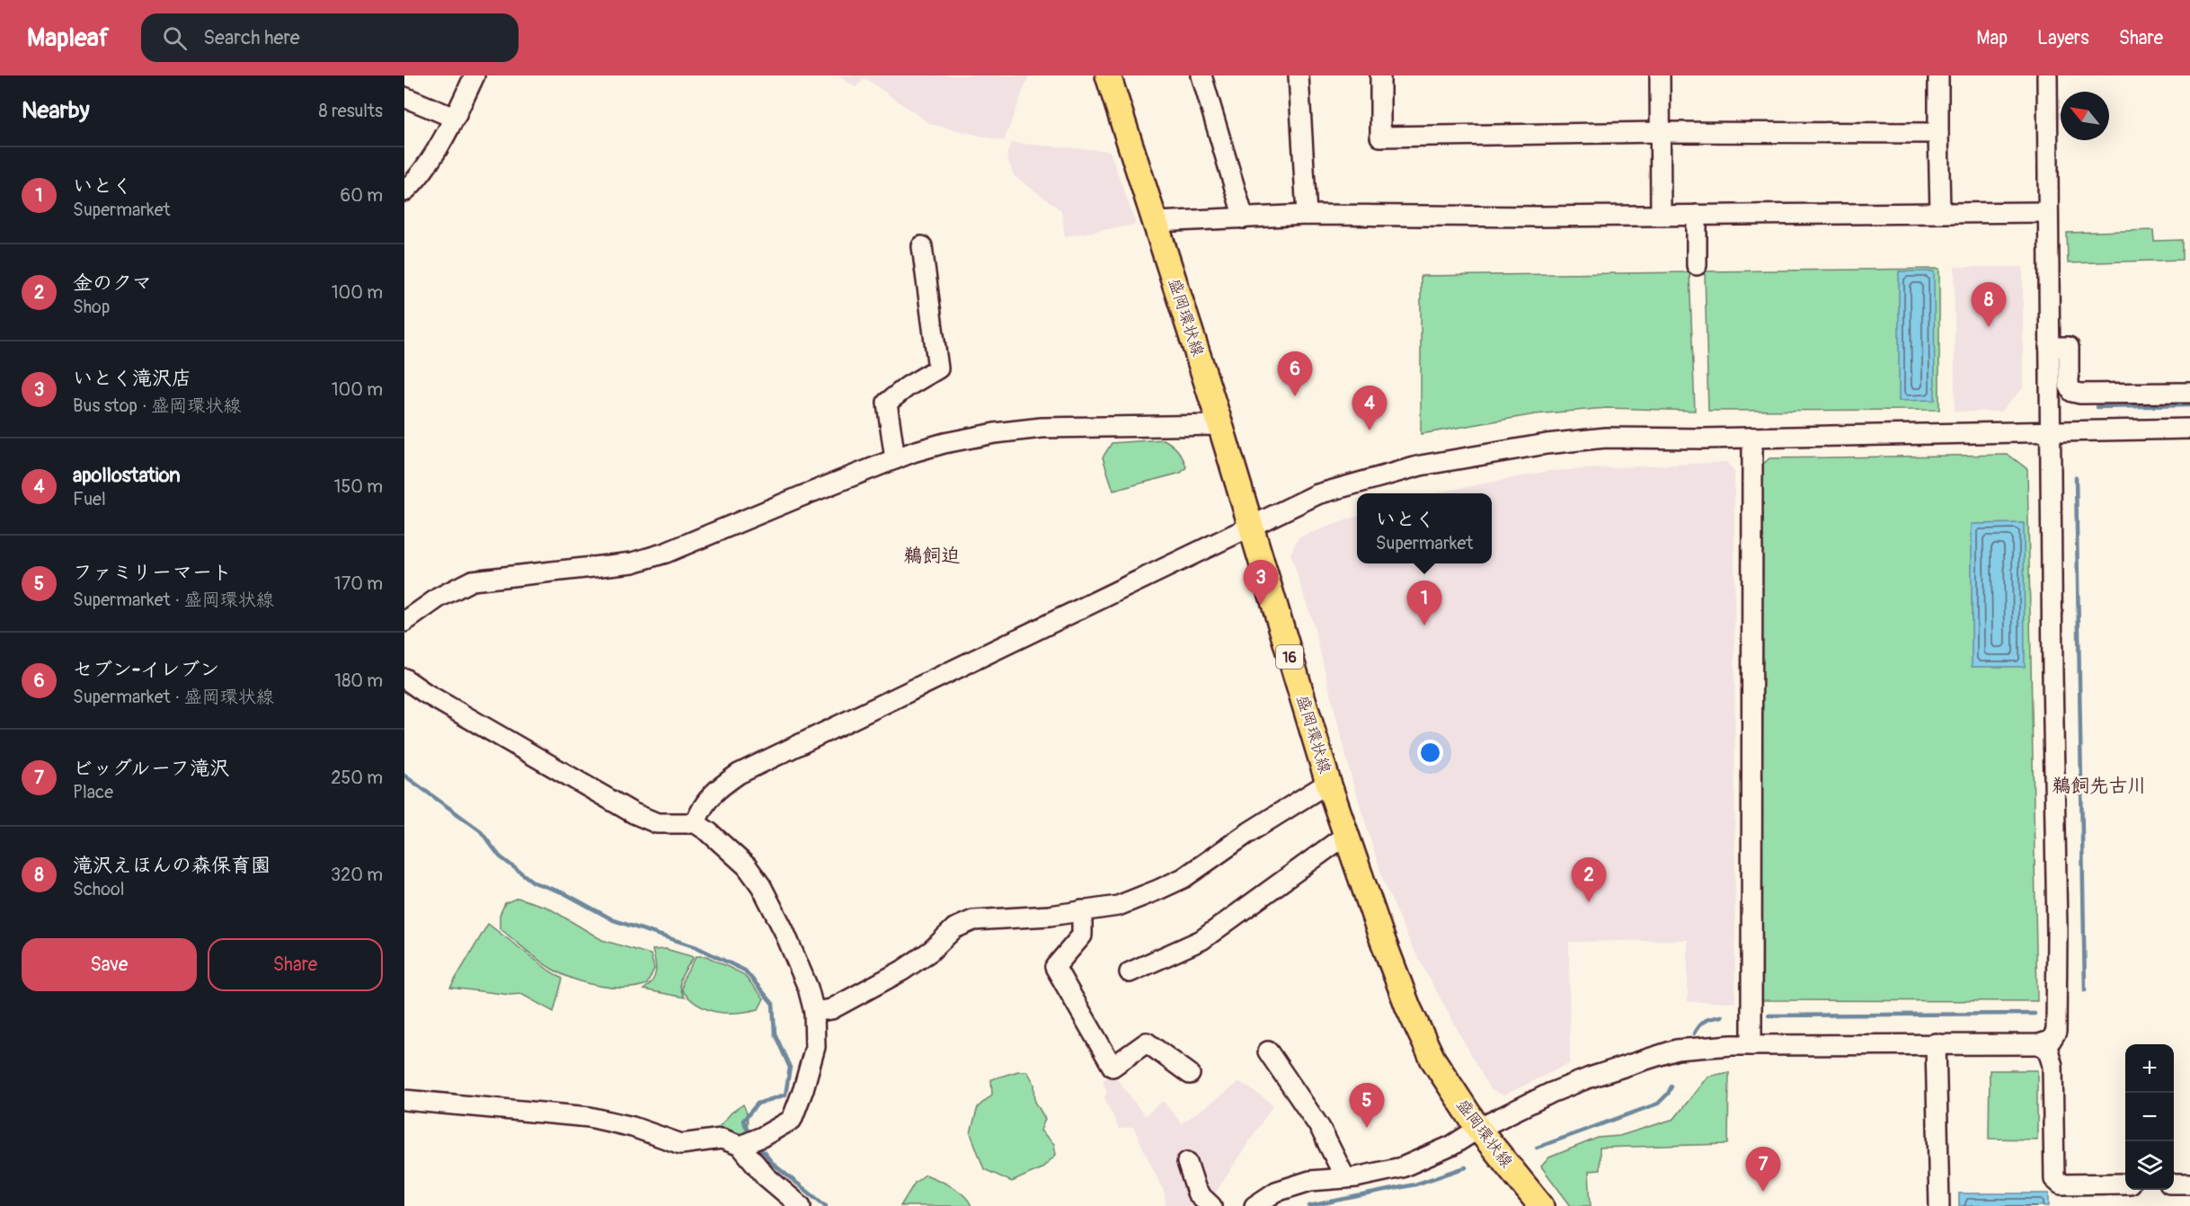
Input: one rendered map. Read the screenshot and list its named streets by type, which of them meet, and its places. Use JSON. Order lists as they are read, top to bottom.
{
  "streets": {
    "main road": ["盛岡環状線", "16"]
  },
  "districts": ["鵜飼迫", "鵜飼先古川"],
  "north": "top left",
  "page": {
    "header": "Mapleaf",
    "search": "Search here",
    "nav": ["Map", "Layers", "Share"],
    "heading": ["Nearby", "8 results"],
    "list": [
      {
        "mark": "1",
        "name": "いとく",
        "note": "Supermarket",
        "value": "60 m"
      },
      {
        "mark": "2",
        "name": "金のクマ",
        "note": "Shop",
        "value": "100 m"
      },
      {
        "mark": "3",
        "name": "いとく滝沢店",
        "note": "Bus stop · 盛岡環状線",
        "value": "100 m"
      },
      {
        "mark": "4",
        "name": "apollostation",
        "note": "Fuel",
        "value": "150 m"
      },
      {
        "mark": "5",
        "name": "ファミリーマート",
        "note": "Supermarket · 盛岡環状線",
        "value": "170 m"
      },
      {
        "mark": "6",
        "name": "セブン-イレブン",
        "note": "Supermarket · 盛岡環状線",
        "value": "180 m"
      },
      {
        "mark": "7",
        "name": "ビッグルーフ滝沢",
        "note": "Place",
        "value": "250 m"
      },
      {
        "mark": "8",
        "name": "滝沢えほんの森保育園",
        "note": "School",
        "value": "320 m"
      }
    ],
    "pins": [
      "8",
      "6",
      "4",
      "3",
      "1",
      "2",
      "5",
      "7"
    ],
    "popup": ["いとく", "Supermarket"],
    "buttons": ["Save", "Share"],
    "map_buttons": ["+", "−"]
  }
}
